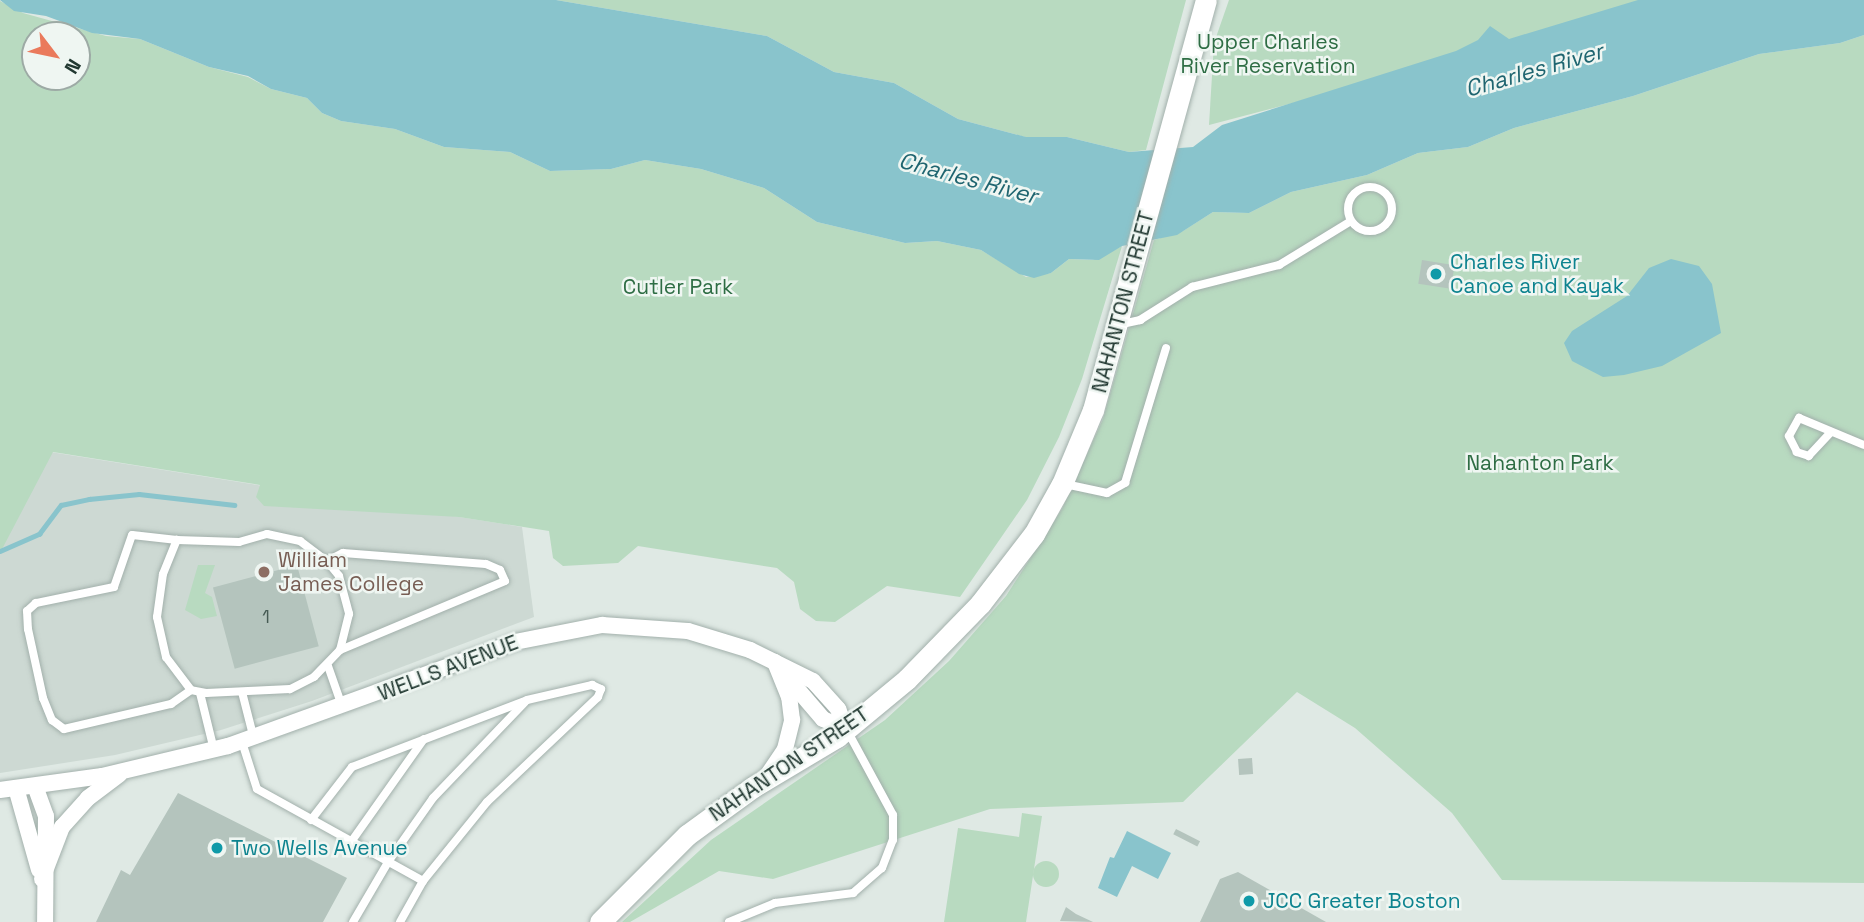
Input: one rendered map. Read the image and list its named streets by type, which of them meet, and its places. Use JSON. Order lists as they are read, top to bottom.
{
  "streets": {
    "main road": ["NAHANTON STREET"],
    "street": ["WELLS AVENUE"]
  },
  "crossings": [
    ["NAHANTON STREET", "WELLS AVENUE"]
  ],
  "water": ["Charles River"],
  "parks": ["Upper Charles River Reservation", "Cutler Park", "Nahanton Park"],
  "places": [
    "Charles River Canoe and Kayak",
    "William James College",
    "Two Wells Avenue",
    "JCC Greater Boston"
  ],
  "house_numbers": ["1"],
  "north": "bottom right"
}
